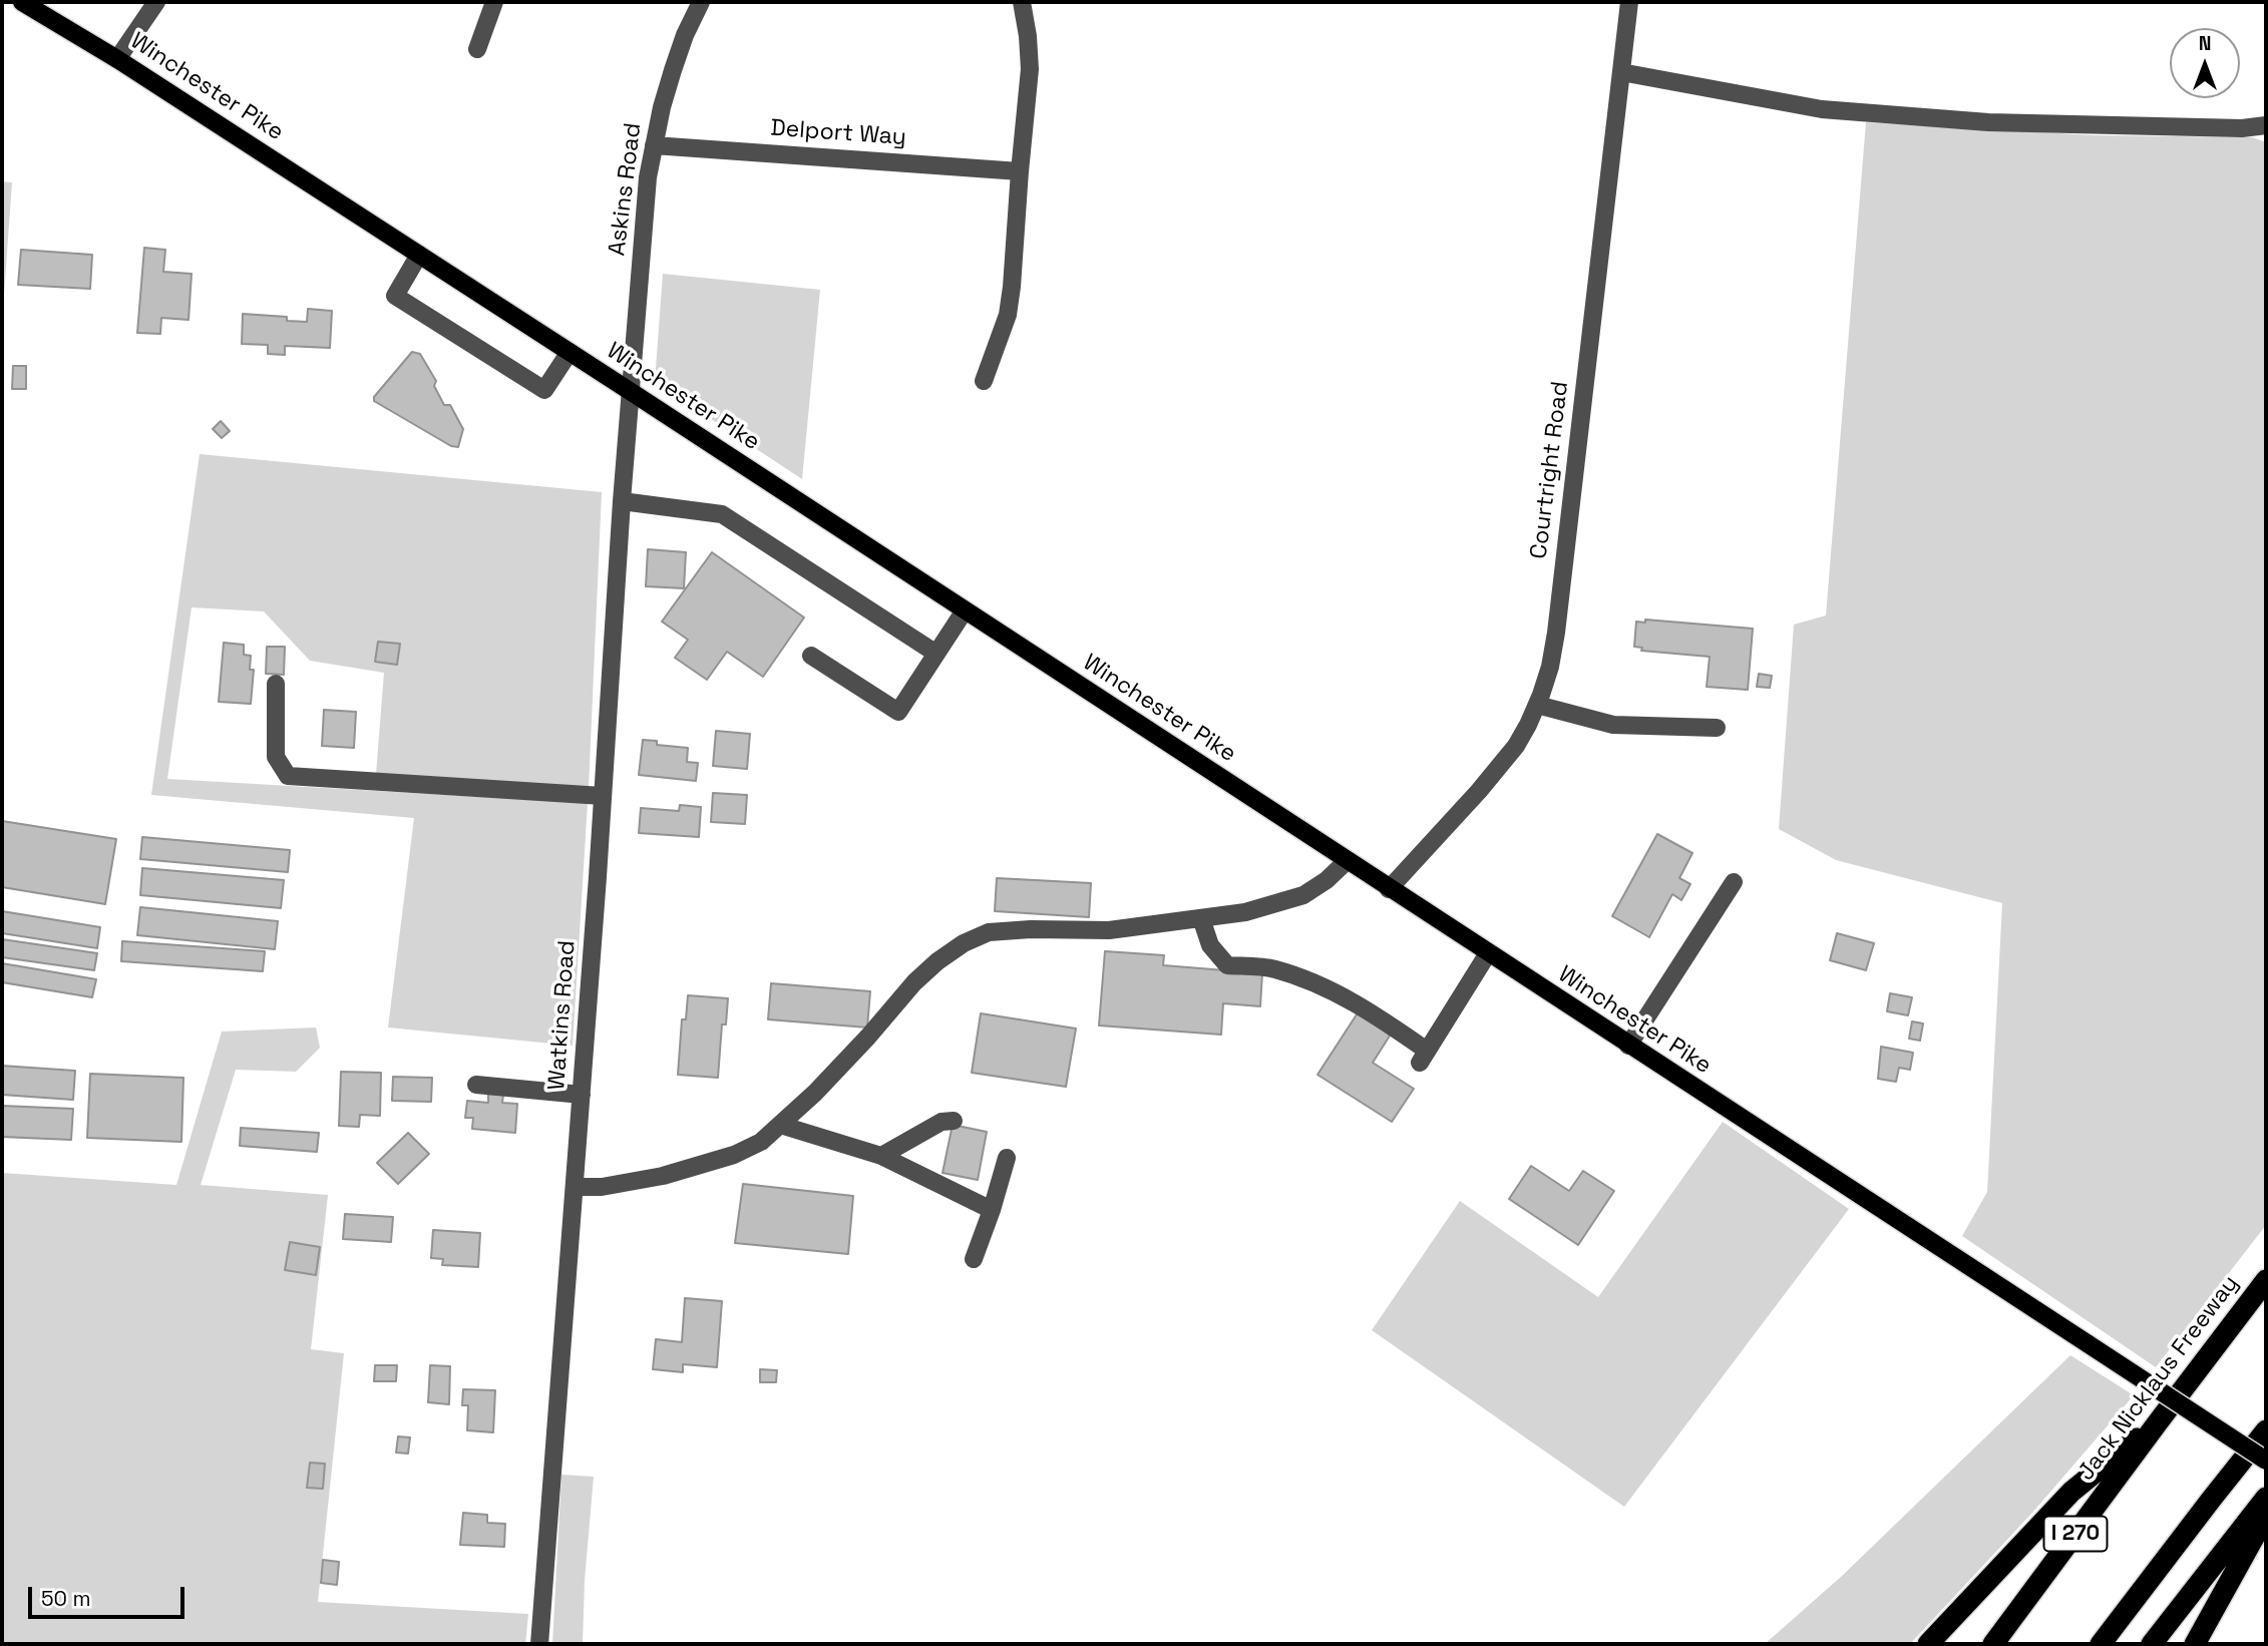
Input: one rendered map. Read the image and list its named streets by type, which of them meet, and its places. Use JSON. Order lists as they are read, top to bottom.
{
  "streets": {
    "highway": ["Jack Nicklaus Freeway", "I 270"],
    "main road": ["Winchester Pike"],
    "street": [
      "Delport Way",
      "Askins Road",
      "Courtright Road",
      "Watkins Road"
    ]
  },
  "crossings": [
    ["Winchester Pike", "Askins Road"],
    ["Winchester Pike", "Courtright Road"],
    ["Winchester Pike", "Watkins Road"],
    ["Delport Way", "Askins Road"],
    ["Askins Road", "Watkins Road"]
  ],
  "scale_bar": "50 m",
  "north": "top"
}
